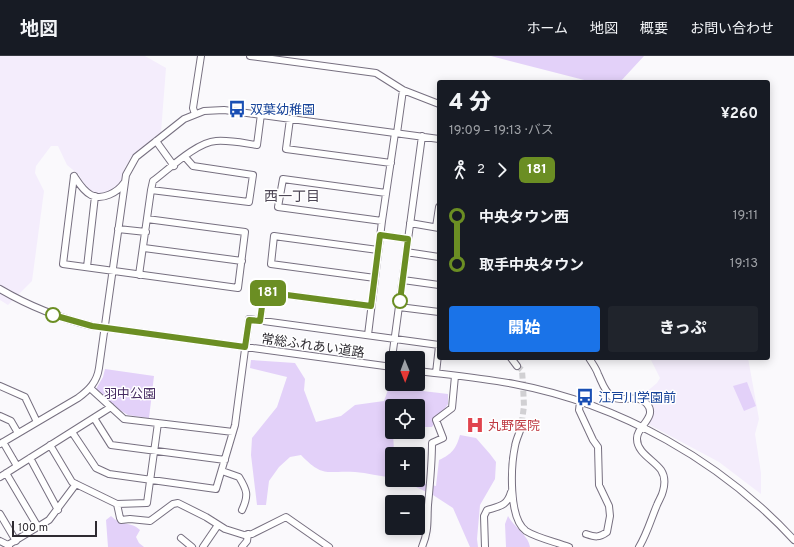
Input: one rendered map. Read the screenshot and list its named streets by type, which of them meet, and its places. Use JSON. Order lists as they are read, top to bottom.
{
  "streets": {
    "street": ["常総ふれあい道路"]
  },
  "districts": ["西一丁目"],
  "parks": ["羽中公園"],
  "places": {
    "bus stop": ["双葉幼稚園", "江戸川学園前"],
    "hospital": ["丸野医院"]
  },
  "lines": ["bus line 181"],
  "scale_bar": "100 m",
  "north": "bottom",
  "page": {
    "header": "地図",
    "nav": [
      "ホーム",
      "地図",
      "概要",
      "お問い合わせ"
    ],
    "on_map": "181",
    "heading": ["4 分", "19:09 – 19:13 · バス", "¥260"],
    "legs": ["2", "181"],
    "list": [
      {
        "name": "中央タウン西",
        "value": "19:11"
      },
      {
        "name": "取手中央タウン",
        "value": "19:13"
      }
    ],
    "buttons": ["開始", "きっぷ"],
    "map_buttons": ["+", "−"],
    "scale": "100 m"
  }
}
